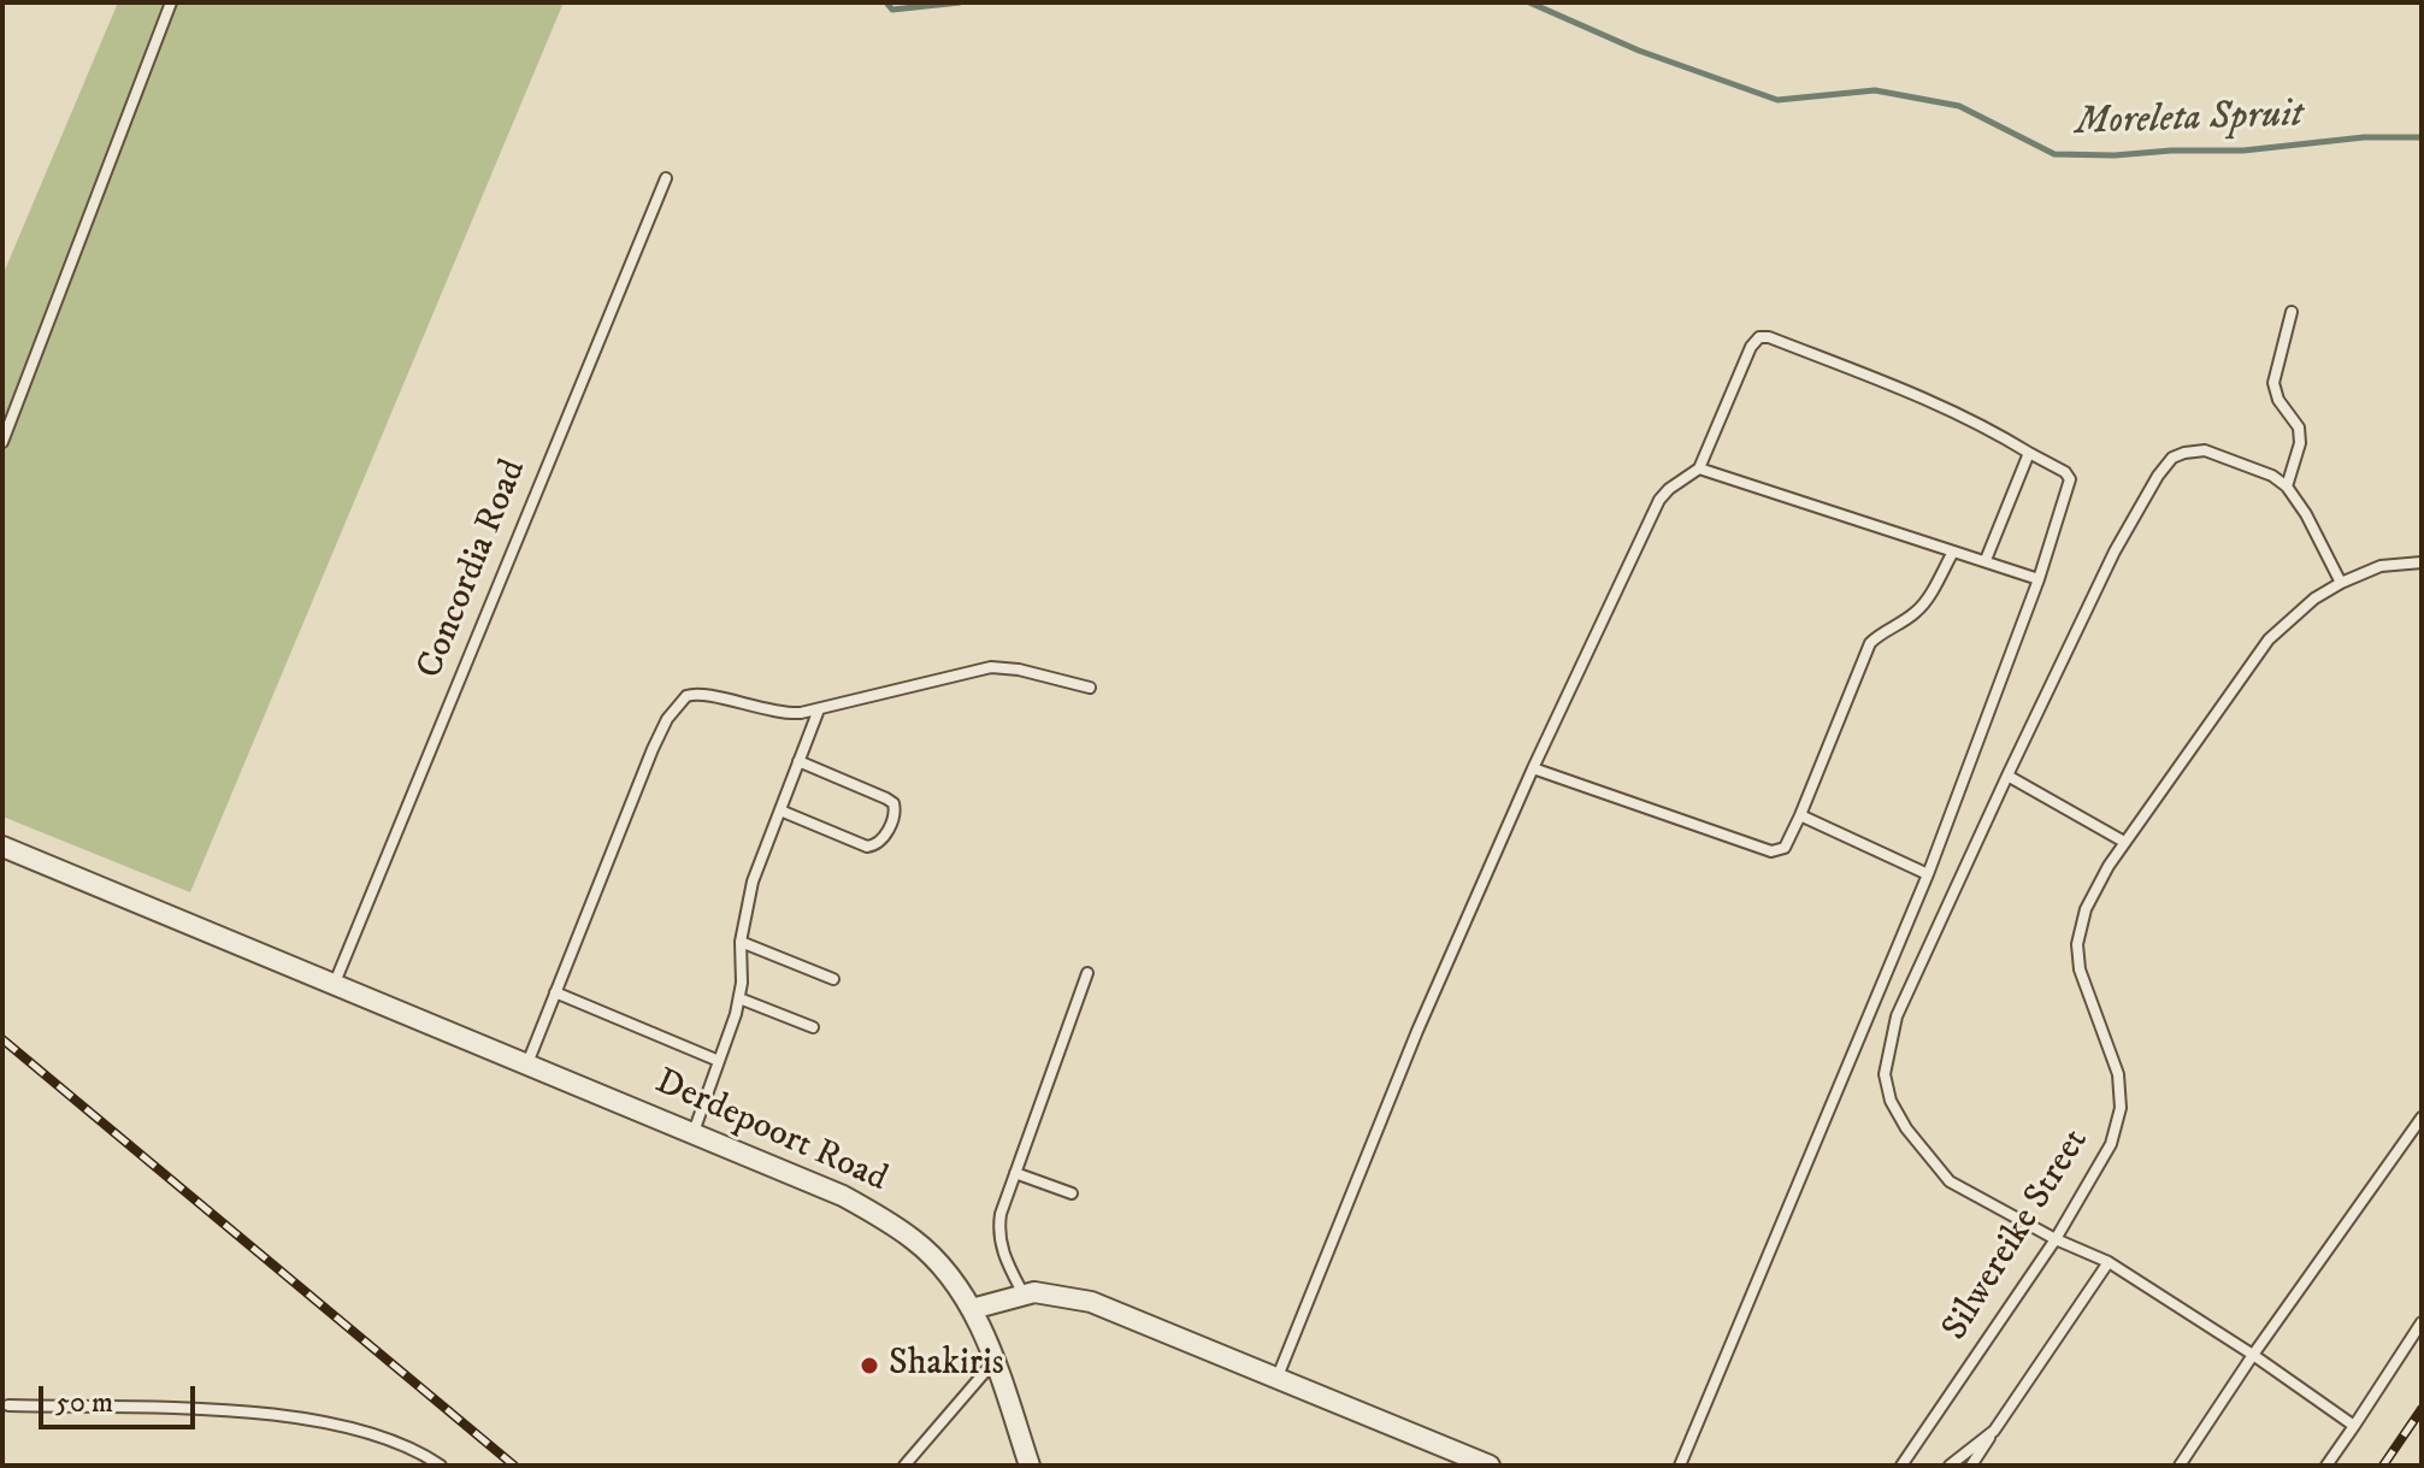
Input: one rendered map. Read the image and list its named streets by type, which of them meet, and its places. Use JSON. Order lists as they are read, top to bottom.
{
  "streets": {
    "street": ["Derdepoort Road"],
    "lane": ["Concordia Road", "Silwereike Street"]
  },
  "crossings": [
    ["Concordia Road", "Derdepoort Road"]
  ],
  "water": ["Moreleta Spruit"],
  "places": ["Shakiris"],
  "scale_bar": "50 m"
}
